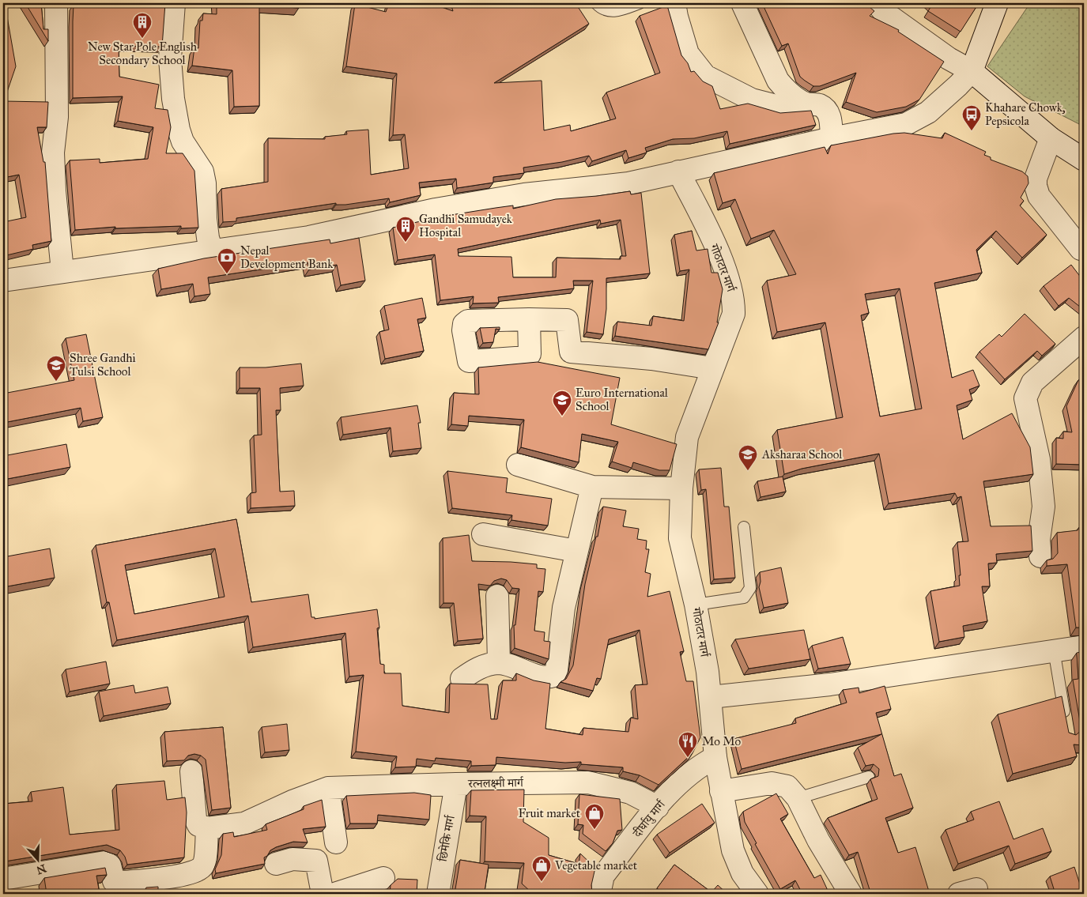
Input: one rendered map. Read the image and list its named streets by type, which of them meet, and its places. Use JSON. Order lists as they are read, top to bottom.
{
  "streets": {
    "street": [
      "गोठाटार मार्ग",
      "रत्नलक्ष्मी मार्ग",
      "दीर्घायु मार्ग",
      "छिमेकि मार्ग"
    ]
  },
  "crossings": [
    ["गोठाटार मार्ग", "दीर्घायु मार्ग"],
    ["रत्नलक्ष्मी मार्ग", "दीर्घायु मार्ग"],
    ["रत्नलक्ष्मी मार्ग", "छिमेकि मार्ग"]
  ],
  "places": {
    "building": ["New Star Pole English Secondary School", "Gandhi Samudayek Hospital"],
    "bus stop": ["Khahare Chowk, Pepsicola"],
    "bank": ["Nepal Development Bank"],
    "school or university": ["Shree Gandhi Tulsi School", "Euro International School", "Aksharaa School"],
    "restaurant": ["Mo Mo"],
    "shop": ["Fruit market", "Vegetable market"]
  },
  "north": "bottom"
}
